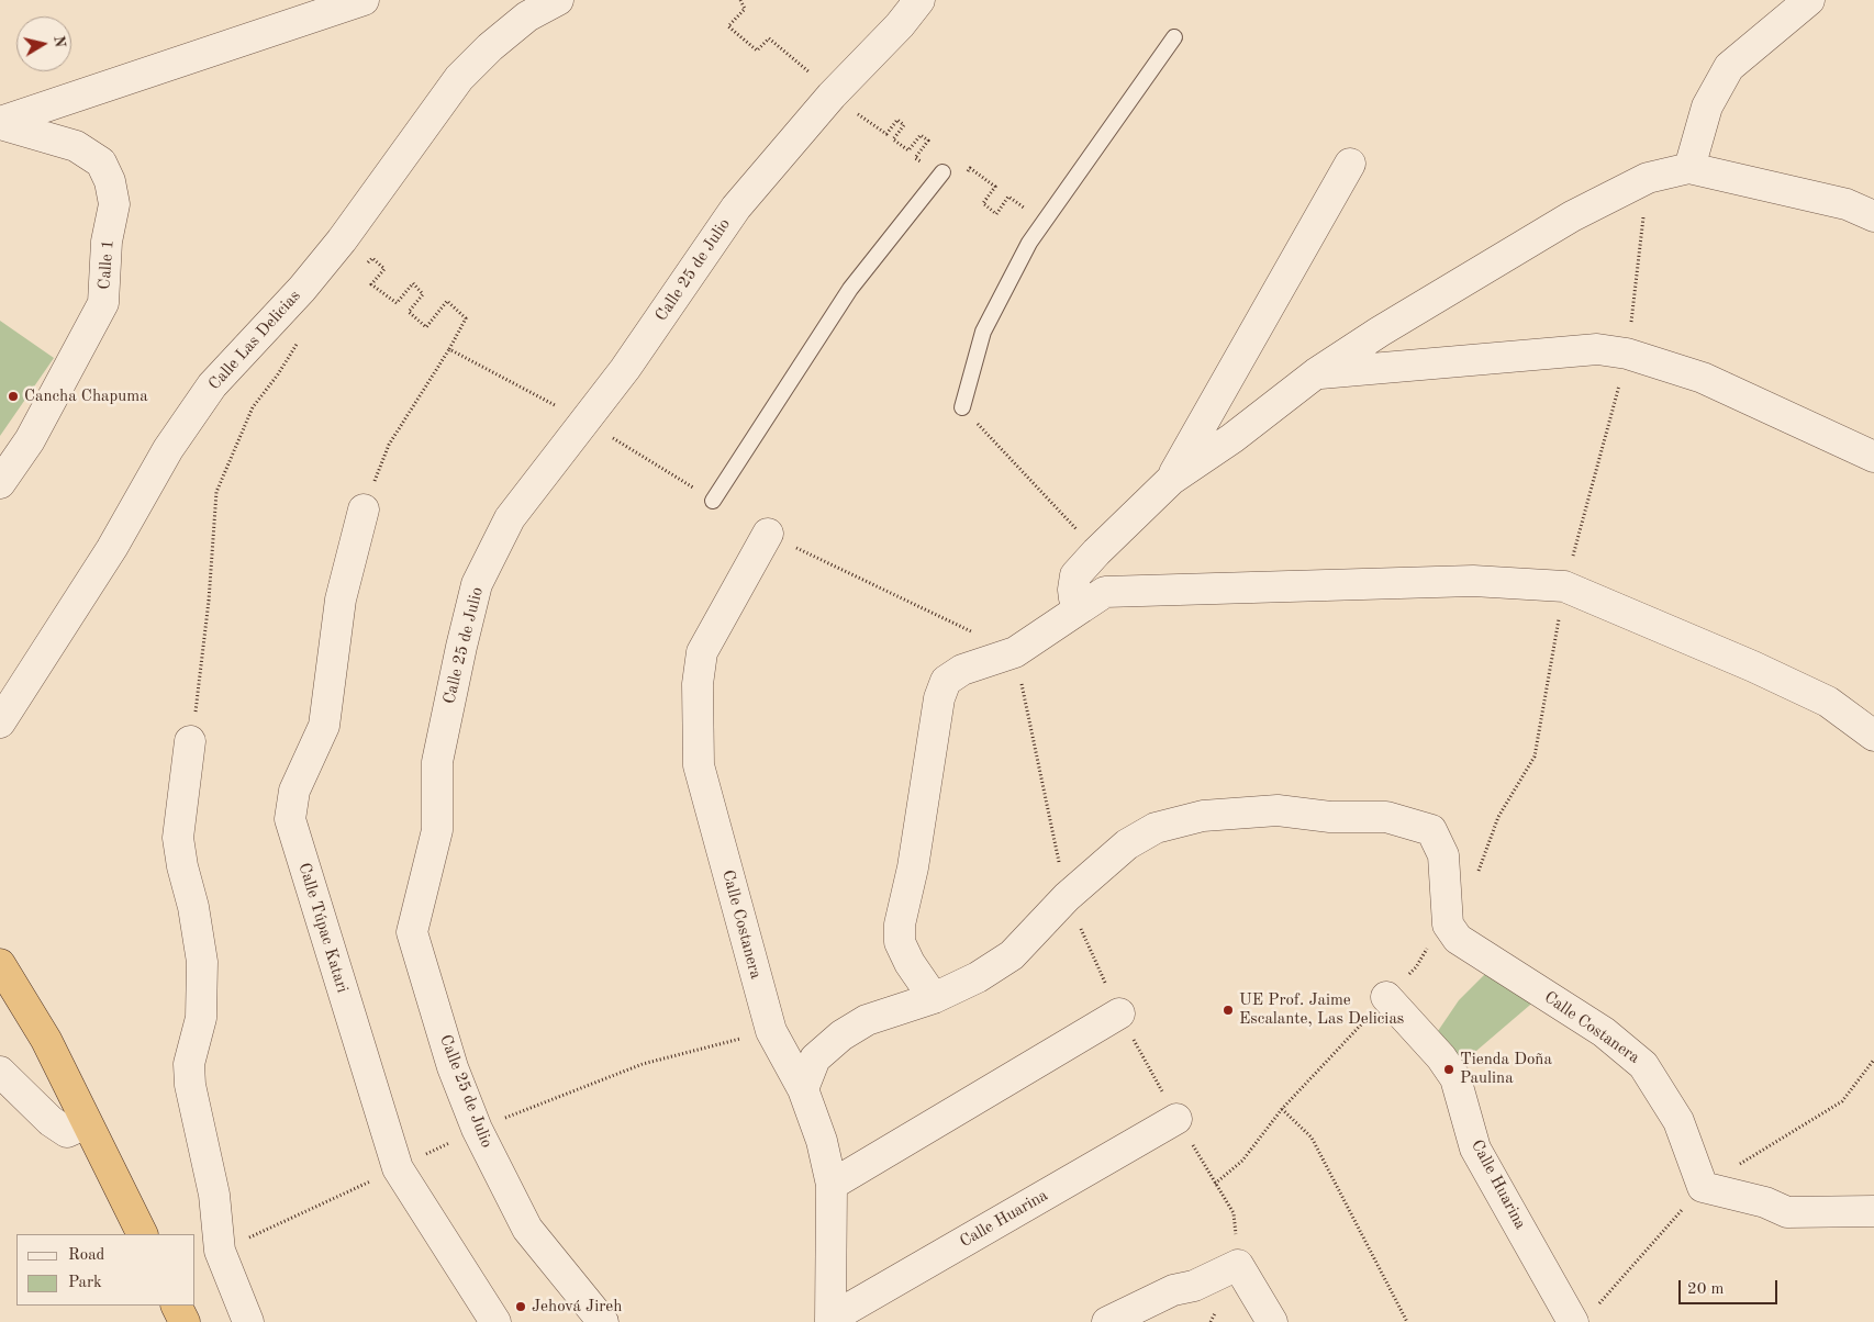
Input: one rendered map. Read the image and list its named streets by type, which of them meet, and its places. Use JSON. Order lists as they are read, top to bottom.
{
  "streets": {
    "street": [
      "Calle 1",
      "Calle 25 de Julio",
      "Calle Las Delicias",
      "Calle Costanera",
      "Calle Túpac Katari",
      "Calle Huarina"
    ]
  },
  "crossings": [
    ["Calle Costanera", "Calle Huarina"]
  ],
  "places": [
    "Cancha Chapuma",
    "UE Prof. Jaime Escalante, Las Delicias",
    "Tienda Doña Paulina",
    "Jehová Jireh"
  ],
  "legend": ["Road", "Park"],
  "scale_bar": "20 m",
  "north": "right"
}
